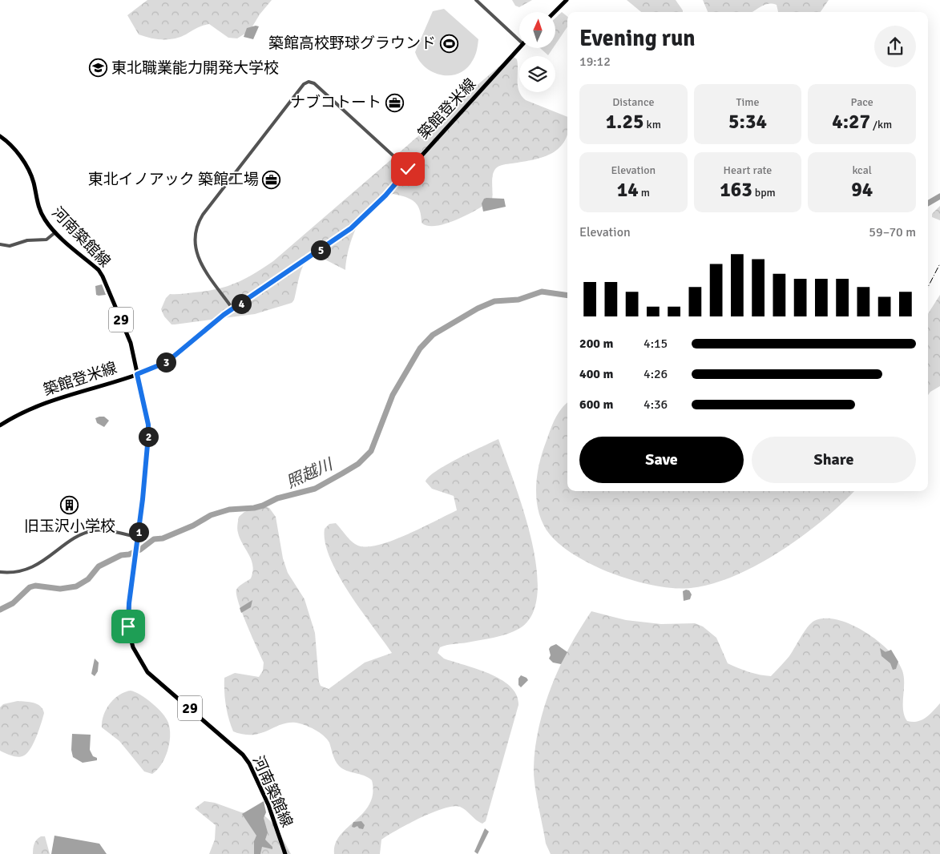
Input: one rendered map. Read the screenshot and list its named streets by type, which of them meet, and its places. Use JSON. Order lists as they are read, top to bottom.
{
  "streets": {
    "main road": ["築館登米線", "河南築館線", "29"]
  },
  "crossings": [
    ["築館登米線", "河南築館線"]
  ],
  "water": ["照越川"],
  "places": {
    "sports": ["築館高校野球グラウンド"],
    "school or university": ["東北職業能力開発大学校"],
    "office": ["ナブコトート", "東北イノアック 築館工場"],
    "building": ["旧玉沢小学校"]
  },
  "north": "top",
  "page": {
    "heading": ["Evening run", "19:12"],
    "stats": [
      ["Distance", "1.25 km"],
      ["Time", "5:34"],
      ["Pace", "4:27 /km"],
      ["Elevation", "14 m"],
      ["Heart rate", "163 bpm"],
      ["kcal", "94"]
    ],
    "chart": ["Elevation", "59–70 m"],
    "pins": [
      "5",
      "4",
      "3",
      "2",
      "1"
    ],
    "list": [
      {
        "name": "200 m",
        "note": "4:15"
      },
      {
        "name": "400 m",
        "note": "4:26"
      },
      {
        "name": "600 m",
        "note": "4:36"
      }
    ],
    "buttons": ["Save", "Share"]
  }
}
